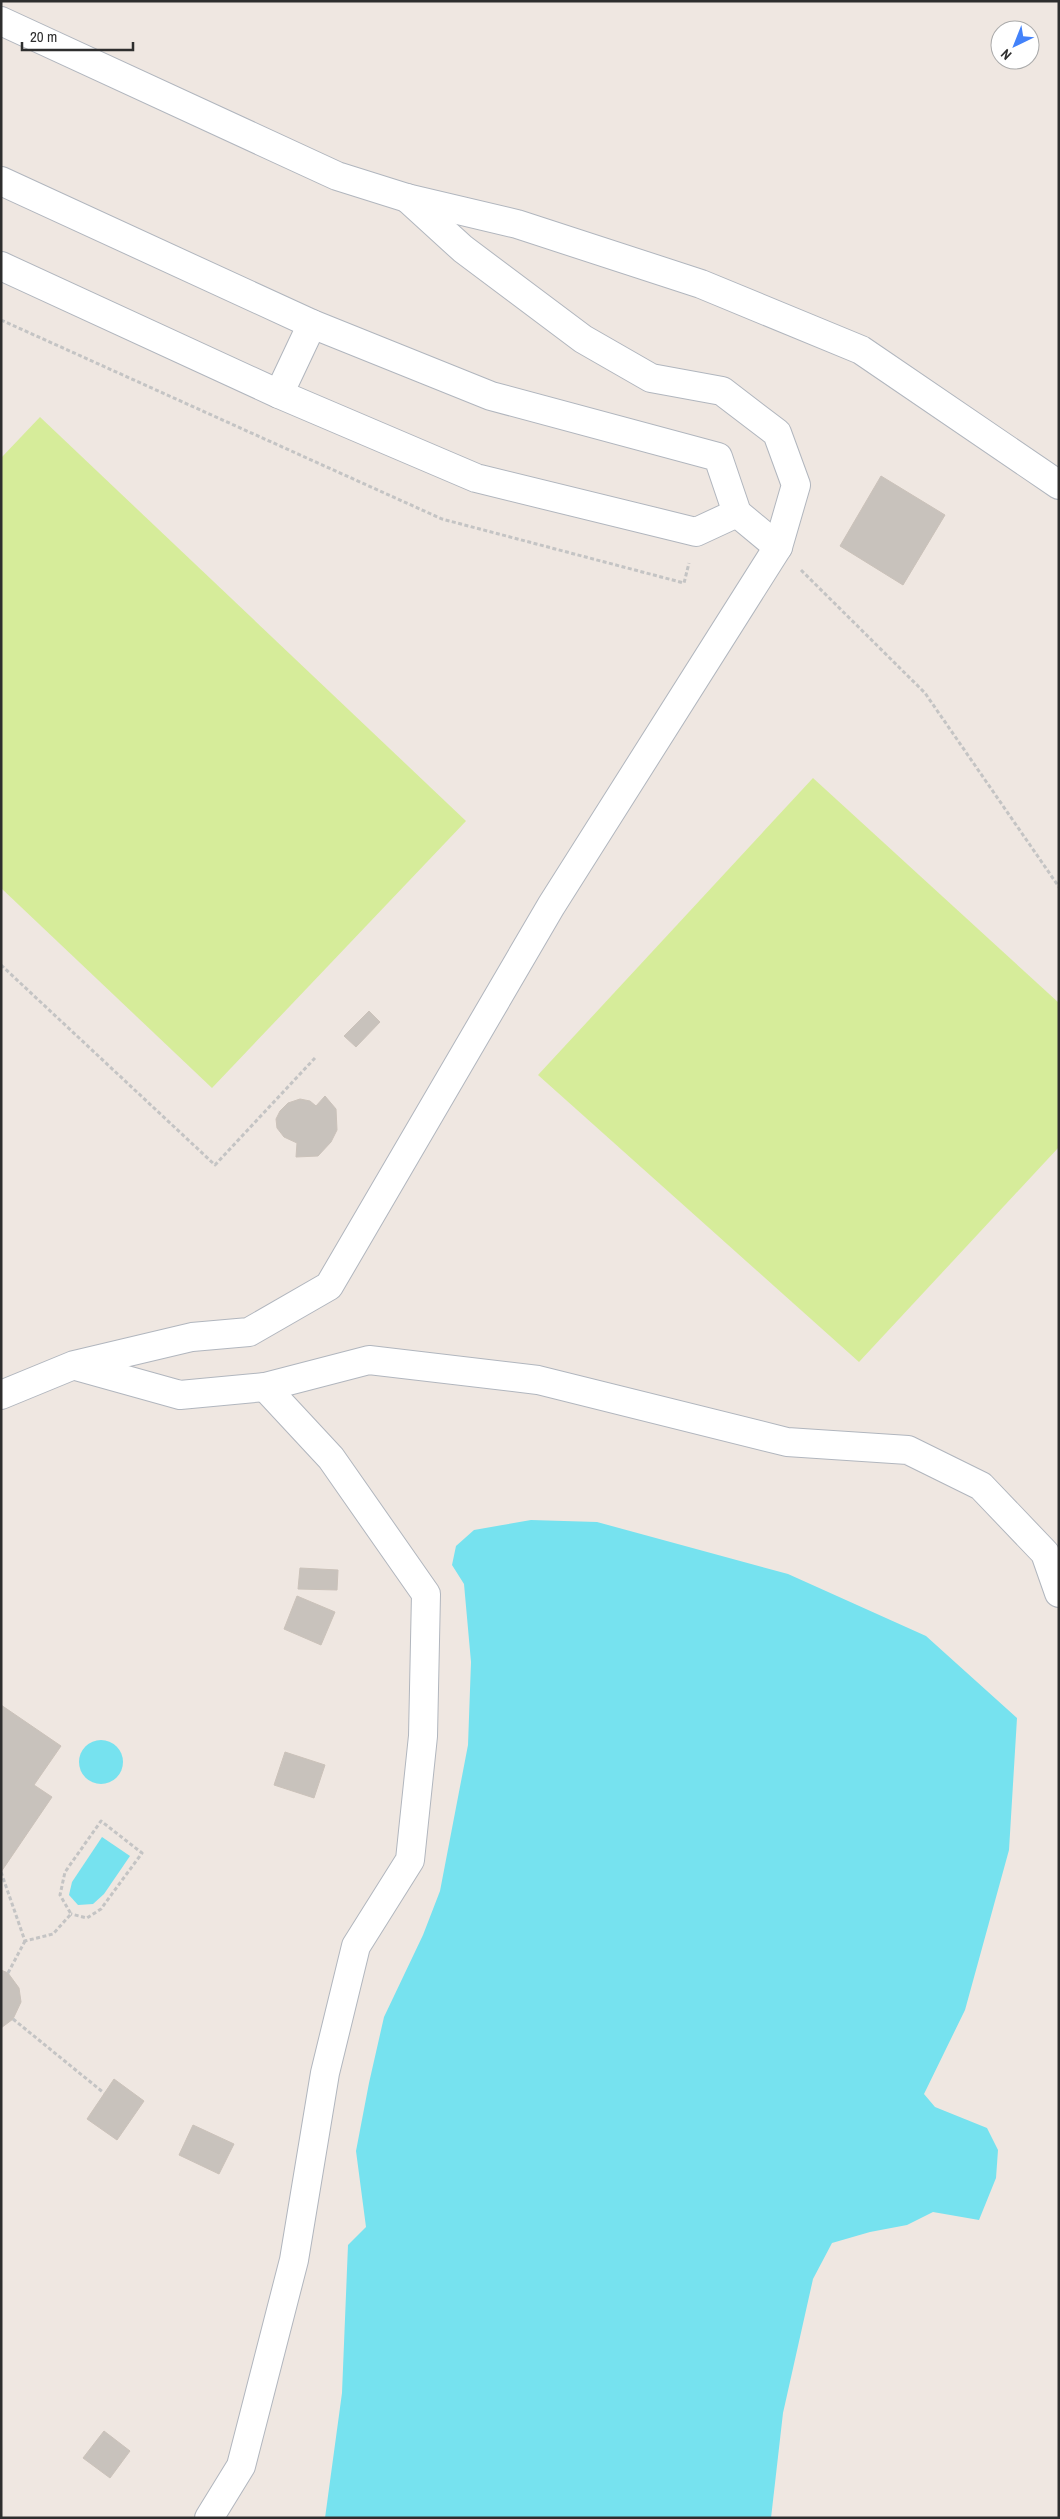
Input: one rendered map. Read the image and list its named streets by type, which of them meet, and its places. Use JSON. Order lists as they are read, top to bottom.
{
  "scale_bar": "20 m",
  "north": "bottom left"
}
